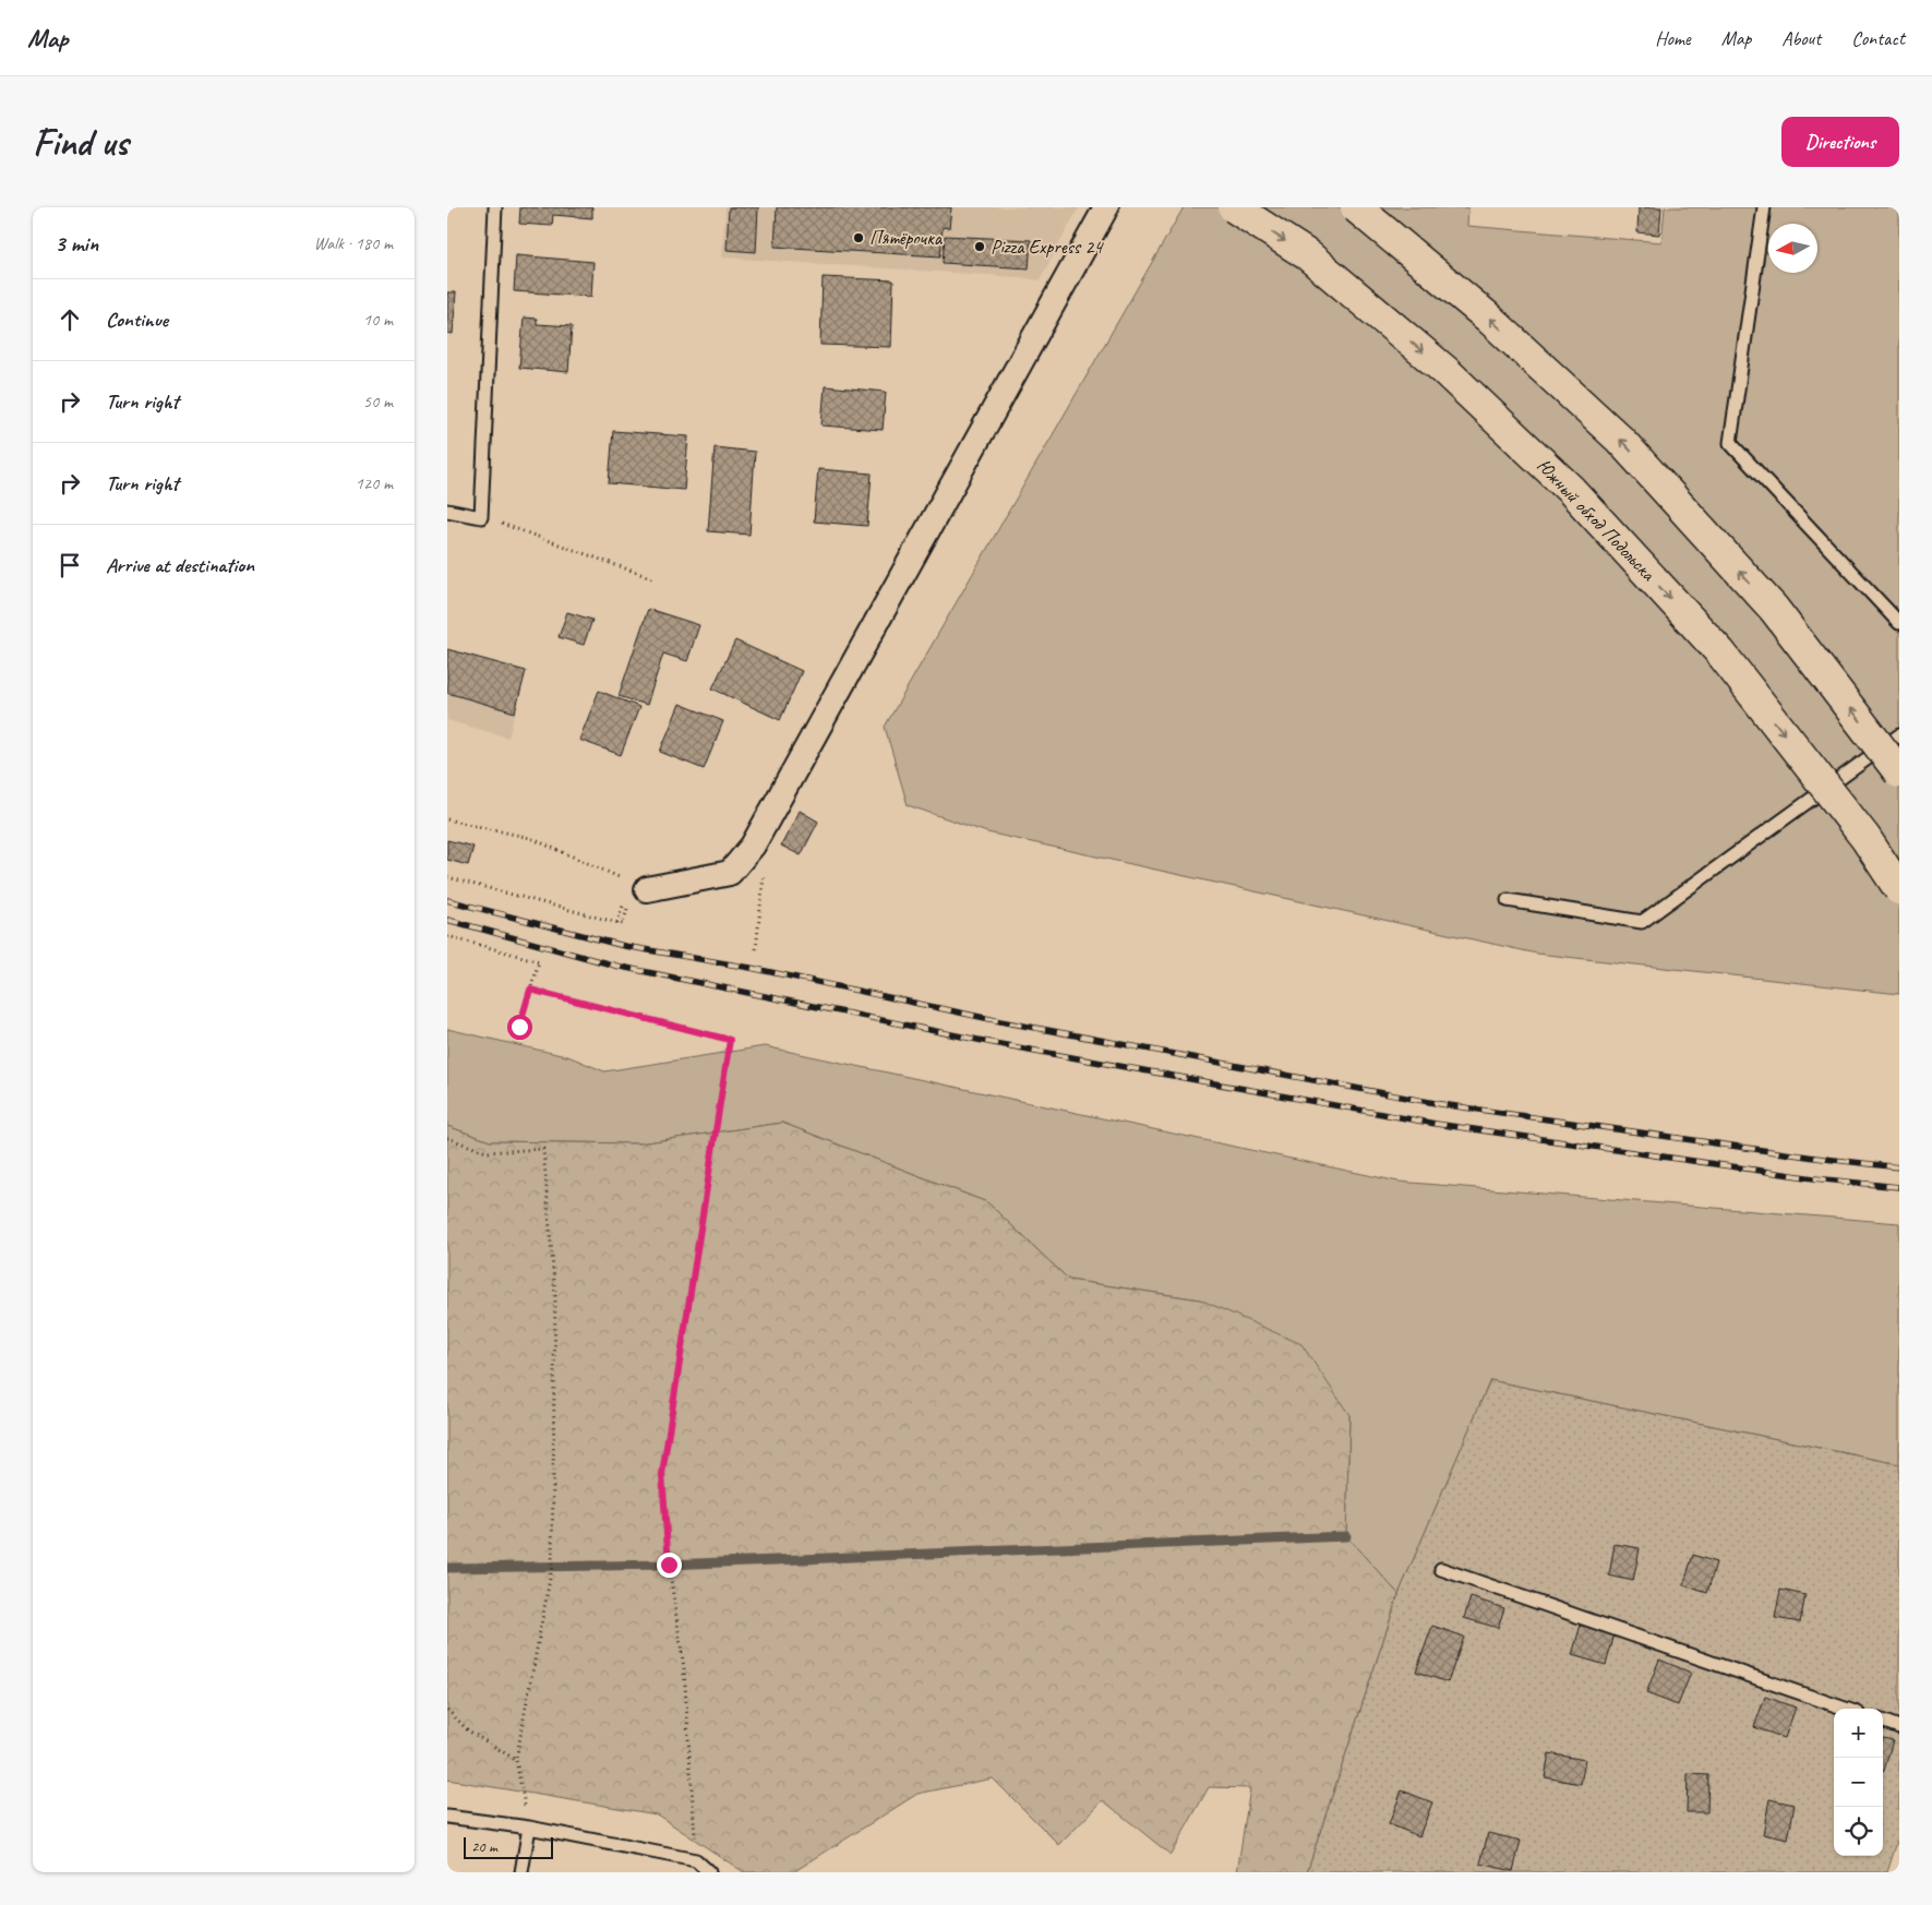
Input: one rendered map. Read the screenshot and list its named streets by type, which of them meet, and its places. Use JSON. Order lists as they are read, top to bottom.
{
  "streets": {
    "main road": ["Южный обход Подольска"]
  },
  "places": ["Пятёрочка", "Pizza Express 24"],
  "scale_bar": "20 m",
  "north": "left",
  "page": {
    "header": "Map",
    "nav": [
      "Home",
      "Map",
      "About",
      "Contact"
    ],
    "buttons": "Directions",
    "title": "Find us",
    "heading": ["3 min", "Walk · 180 m"],
    "list": [
      ["Continue", "10 m"],
      ["Turn right", "50 m"],
      ["Turn right", "120 m"],
      "Arrive at destination"
    ],
    "map_buttons": ["+", "−"],
    "scale": "20 m"
  }
}
